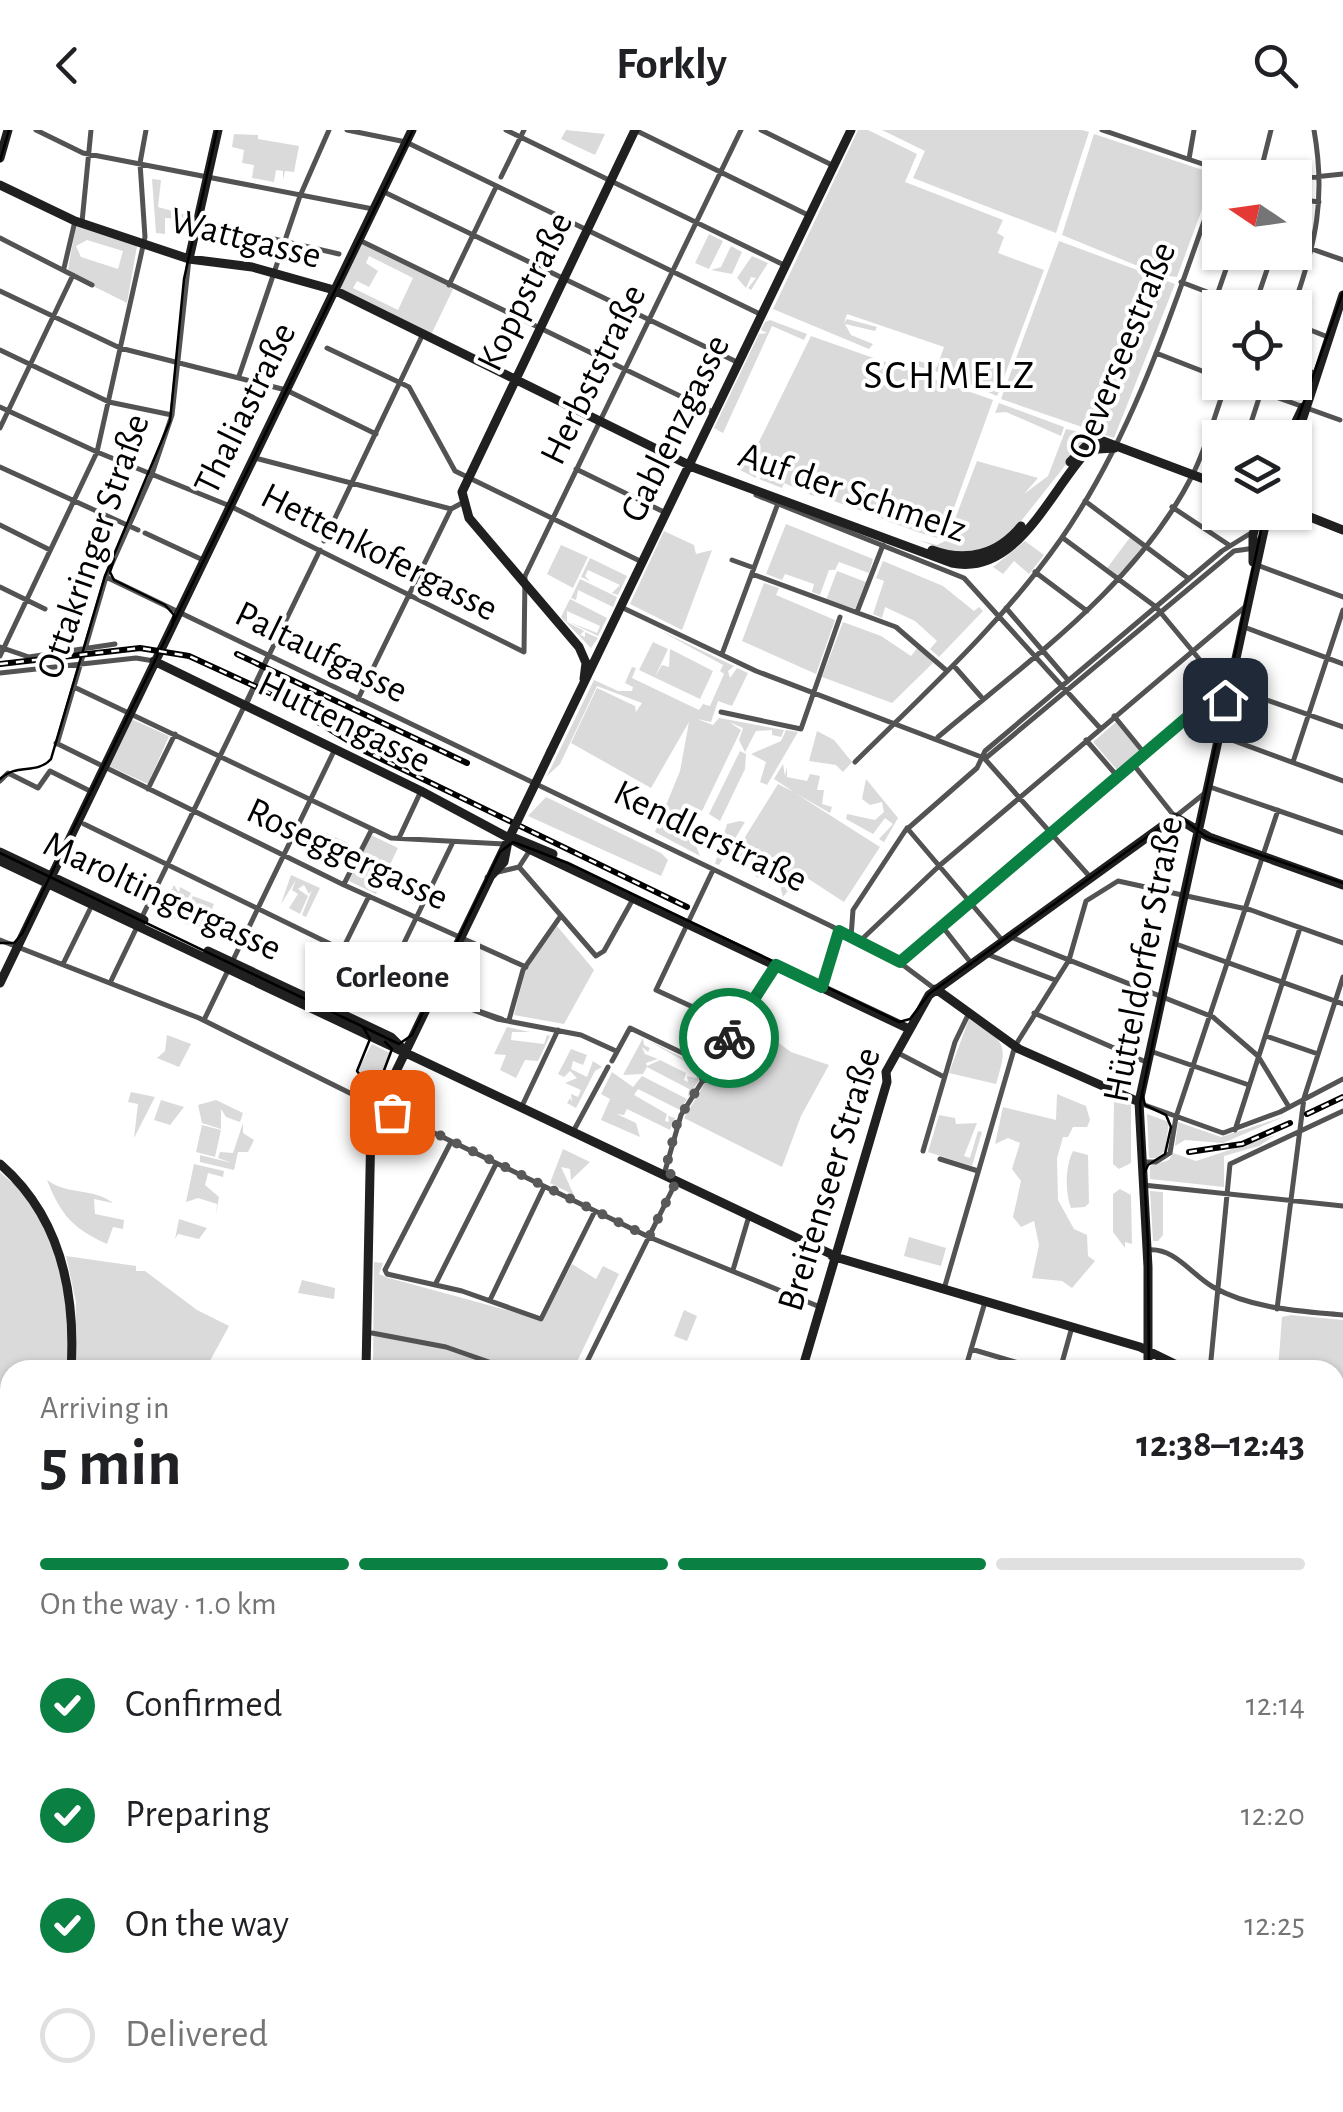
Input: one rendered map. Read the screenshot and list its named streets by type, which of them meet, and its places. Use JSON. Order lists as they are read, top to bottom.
{
  "streets": {
    "main road": [
      "Wattgasse",
      "Koppstraße",
      "Thaliastraße",
      "Gablenzgasse",
      "Auf der Schmelz",
      "Ottakringer Straße",
      "Huttengasse",
      "Kendlerstraße",
      "Maroltingergasse",
      "Hütteldorfer Straße",
      "Breitenseer Straße"
    ],
    "street": [
      "Oeverseestraße",
      "Herbststraße",
      "Hettenkofergasse",
      "Paltaufgasse",
      "Roseggergasse"
    ]
  },
  "crossings": [
    ["Wattgasse", "Koppstraße"],
    ["Wattgasse", "Herbststraße"],
    ["Wattgasse", "Thaliastraße"],
    ["Wattgasse", "Gablenzgasse"],
    ["Wattgasse", "Auf der Schmelz"],
    ["Wattgasse", "Ottakringer Straße"],
    ["Oeverseestraße", "Auf der Schmelz"],
    ["Herbststraße", "Hettenkofergasse"],
    ["Thaliastraße", "Ottakringer Straße"],
    ["Thaliastraße", "Hettenkofergasse"],
    ["Thaliastraße", "Paltaufgasse"],
    ["Thaliastraße", "Huttengasse"],
    ["Thaliastraße", "Roseggergasse"],
    ["Gablenzgasse", "Auf der Schmelz"],
    ["Gablenzgasse", "Huttengasse"],
    ["Gablenzgasse", "Roseggergasse"],
    ["Gablenzgasse", "Maroltingergasse"],
    ["Ottakringer Straße", "Hettenkofergasse"],
    ["Ottakringer Straße", "Paltaufgasse"],
    ["Ottakringer Straße", "Roseggergasse"],
    ["Paltaufgasse", "Kendlerstraße"],
    ["Huttengasse", "Breitenseer Straße"],
    ["Kendlerstraße", "Hütteldorfer Straße"],
    ["Kendlerstraße", "Breitenseer Straße"],
    ["Maroltingergasse", "Hütteldorfer Straße"],
    ["Maroltingergasse", "Breitenseer Straße"],
    ["Hütteldorfer Straße", "Breitenseer Straße"]
  ],
  "districts": ["SCHMELZ"],
  "places": ["Corleone"],
  "north": "left",
  "page": {
    "header": "Forkly",
    "bubble": "Corleone",
    "heading": ["5 min", "Arriving in", "12:38–12:43"],
    "bar": "On the way · 1.0 km",
    "list": [
      ["Confirmed", "12:14"],
      ["Preparing", "12:20"],
      ["On the way", "12:25"],
      "Delivered"
    ]
  }
}
